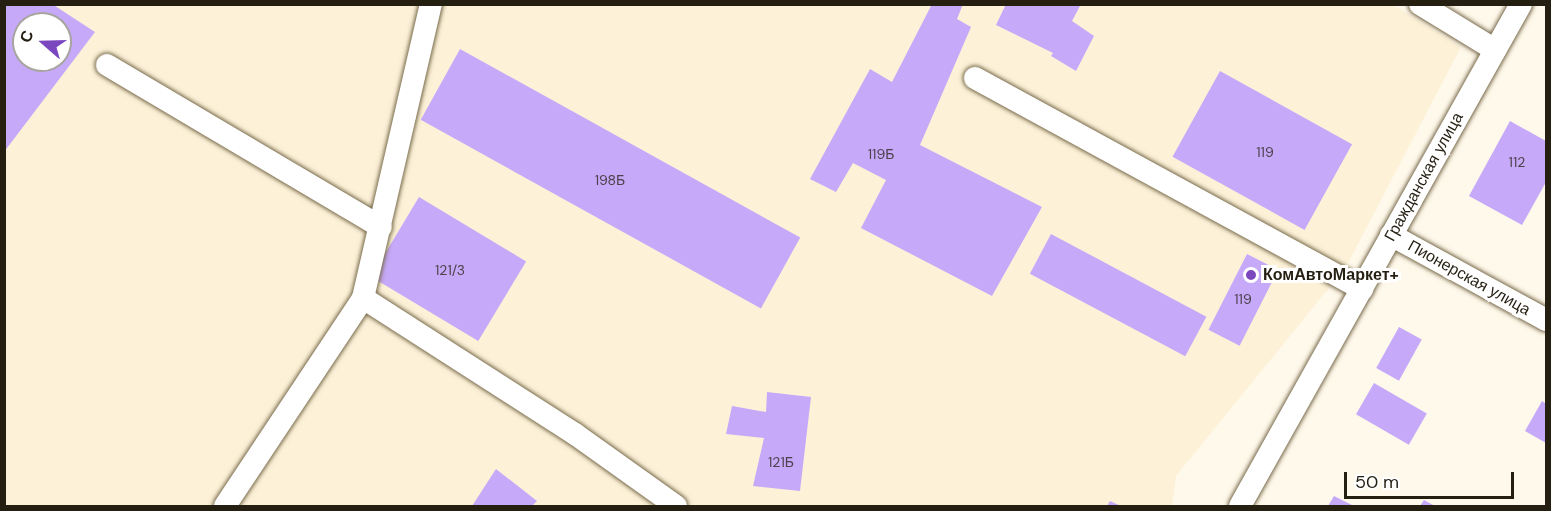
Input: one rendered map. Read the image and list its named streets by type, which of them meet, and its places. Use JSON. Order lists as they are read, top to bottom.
{
  "streets": {
    "street": ["Гражданская улица", "Пионерская улица"]
  },
  "crossings": [
    ["Гражданская улица", "Пионерская улица"]
  ],
  "places": ["КомАвтоМаркет+"],
  "house_numbers": [
    "119",
    "119Б",
    "112",
    "198Б",
    "121/3",
    "119",
    "121Б"
  ],
  "scale_bar": "50 m",
  "north": "left"
}
